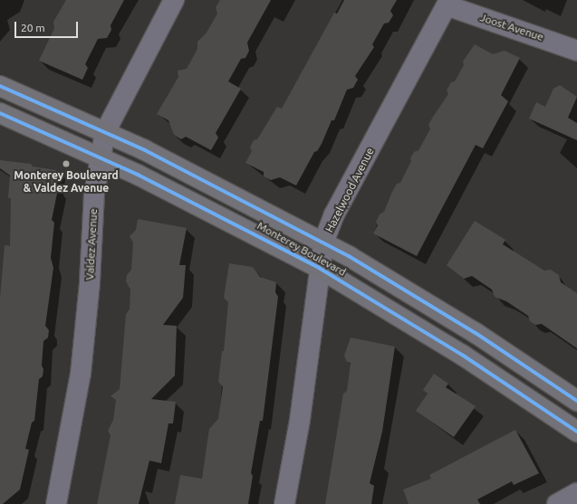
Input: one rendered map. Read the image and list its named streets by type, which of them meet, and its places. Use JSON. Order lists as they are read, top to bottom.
{
  "streets": {
    "main road": ["Monterey Boulevard"],
    "street": ["Joost Avenue", "Hazelwood Avenue", "Valdez Avenue"]
  },
  "crossings": [
    ["Joost Avenue", "Hazelwood Avenue"],
    ["Hazelwood Avenue", "Monterey Boulevard"],
    ["Valdez Avenue", "Monterey Boulevard"]
  ],
  "places": ["Monterey Boulevard & Valdez Avenue"],
  "scale_bar": "20 m"
}
